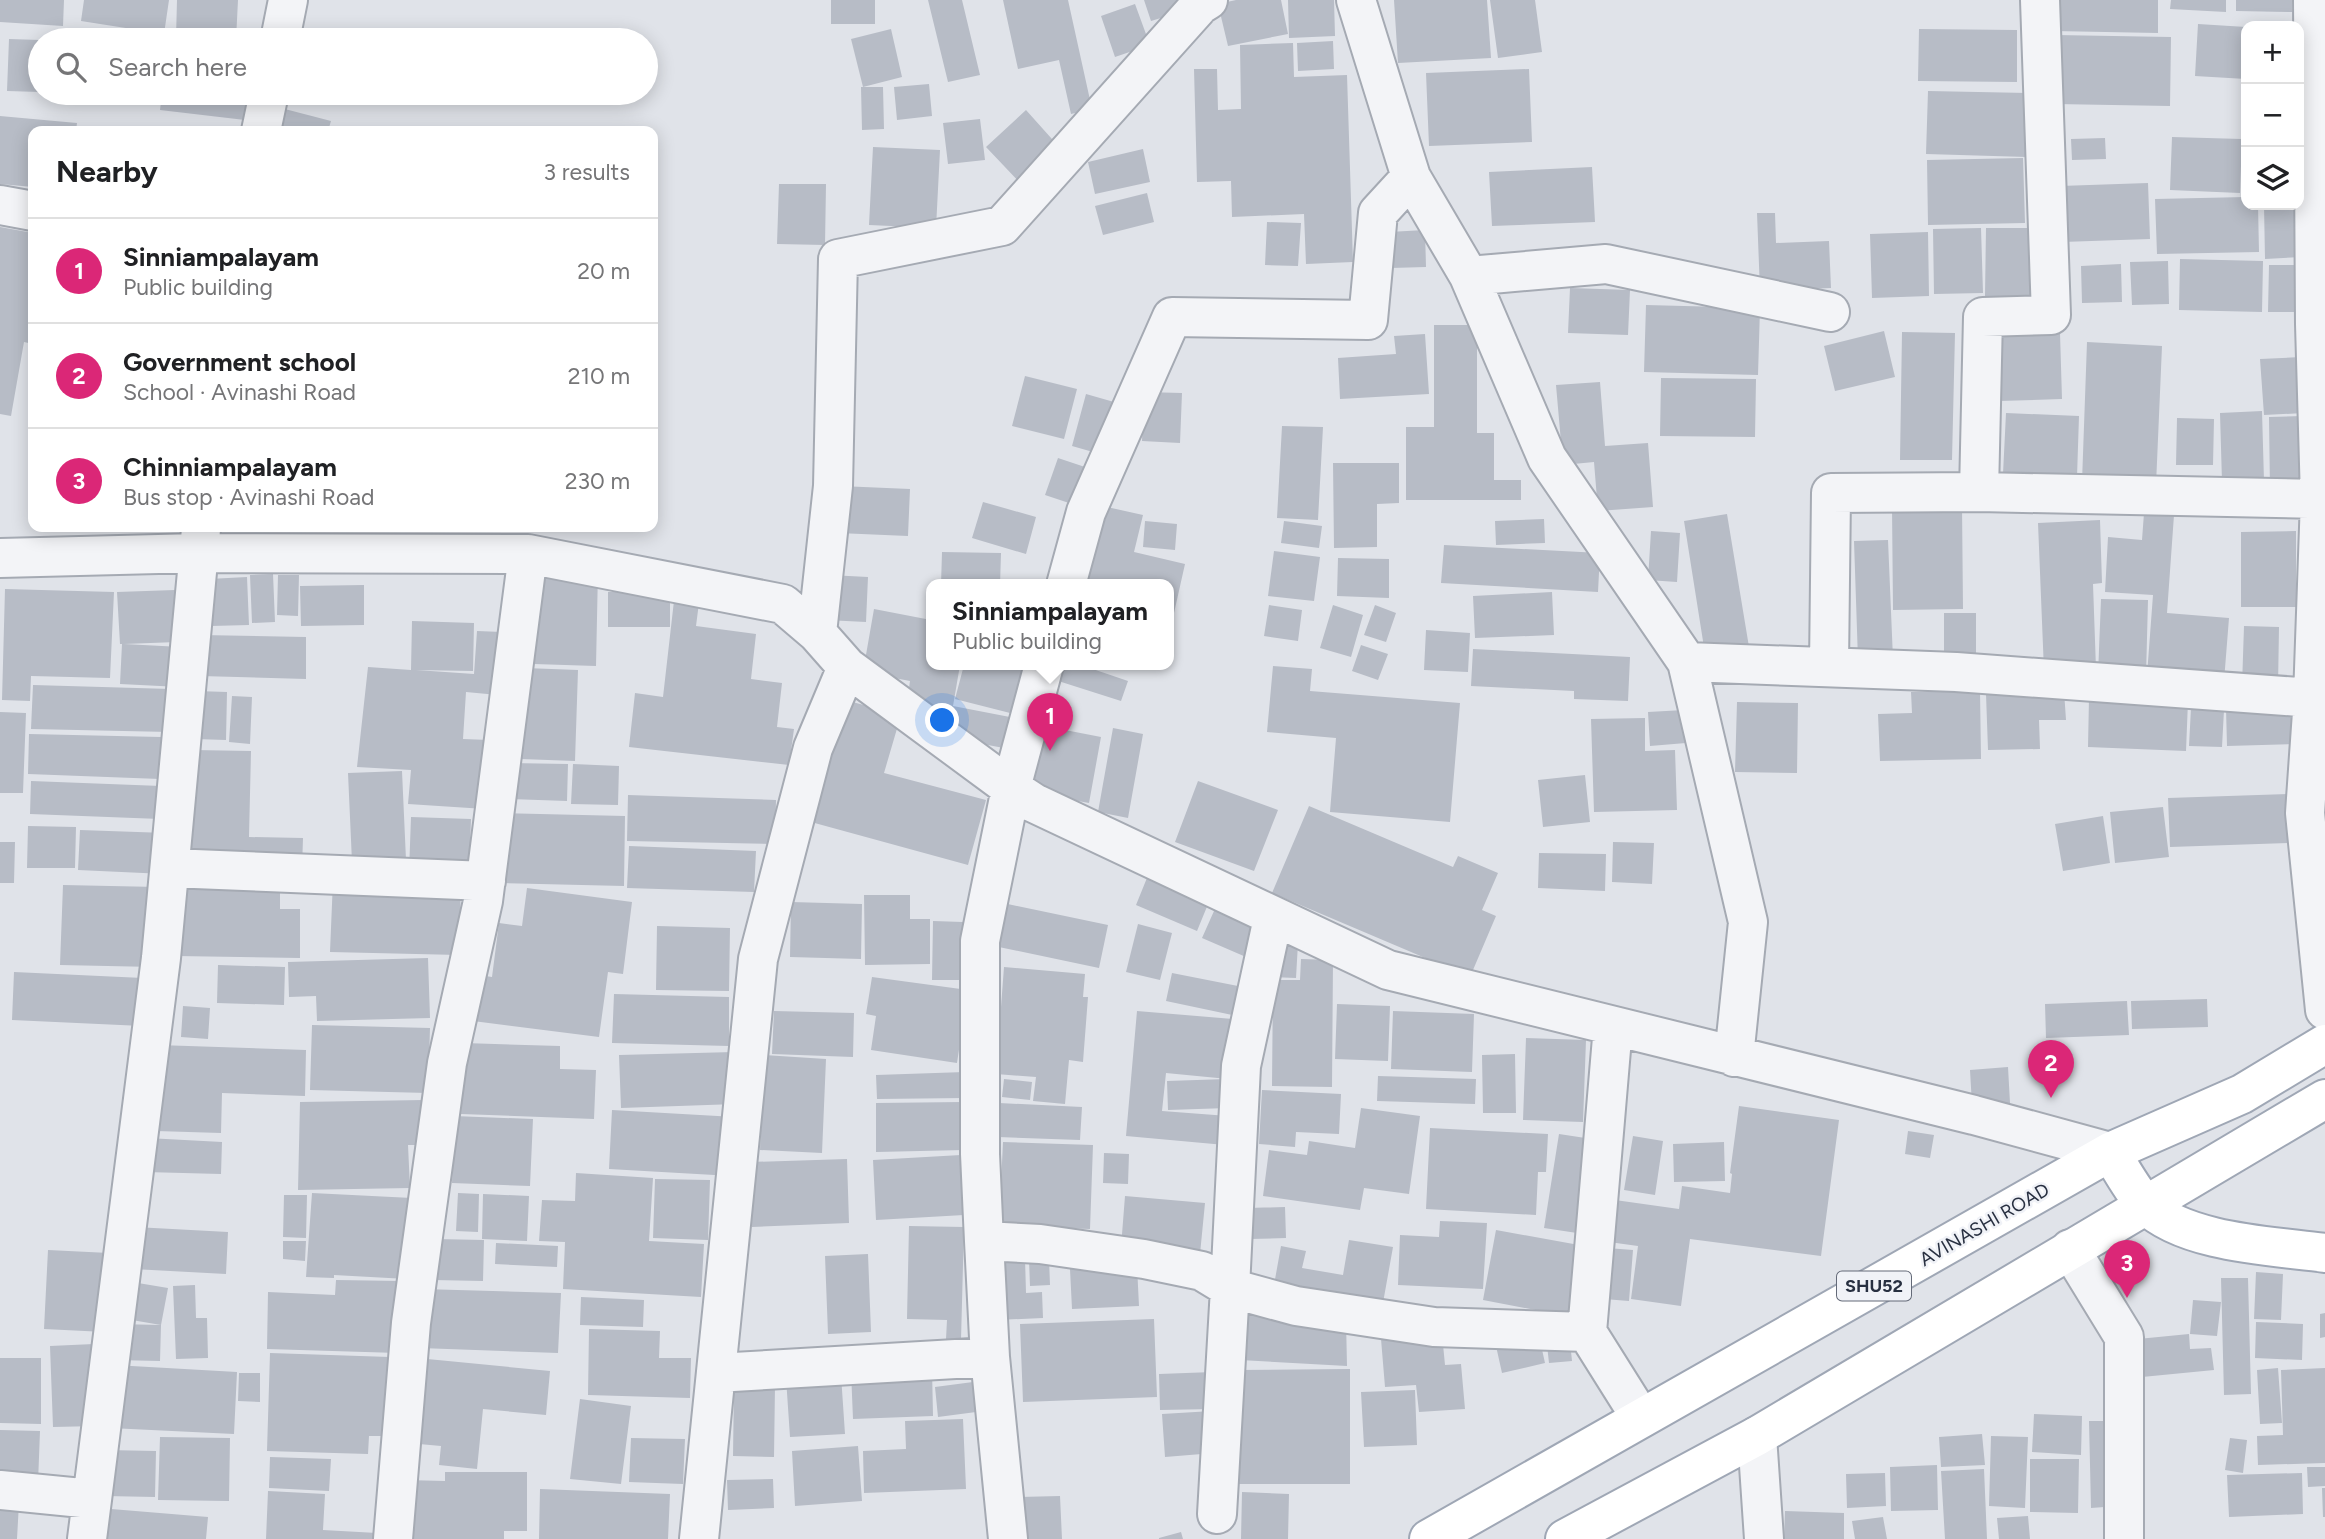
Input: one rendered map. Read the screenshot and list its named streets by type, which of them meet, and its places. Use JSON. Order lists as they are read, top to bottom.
{
  "streets": {
    "main road": ["AVINASHI ROAD", "SHU52"]
  },
  "page": {
    "map_buttons": ["+", "−"],
    "search": "Search here",
    "heading": ["Nearby", "3 results"],
    "list": [
      {
        "mark": "1",
        "name": "Sinniampalayam",
        "note": "Public building",
        "value": "20 m"
      },
      {
        "mark": "2",
        "name": "Government school",
        "note": "School · Avinashi Road",
        "value": "210 m"
      },
      {
        "mark": "3",
        "name": "Chinniampalayam",
        "note": "Bus stop · Avinashi Road",
        "value": "230 m"
      }
    ],
    "popup": ["Sinniampalayam", "Public building"],
    "pins": ["1", "2", "3"]
  }
}
